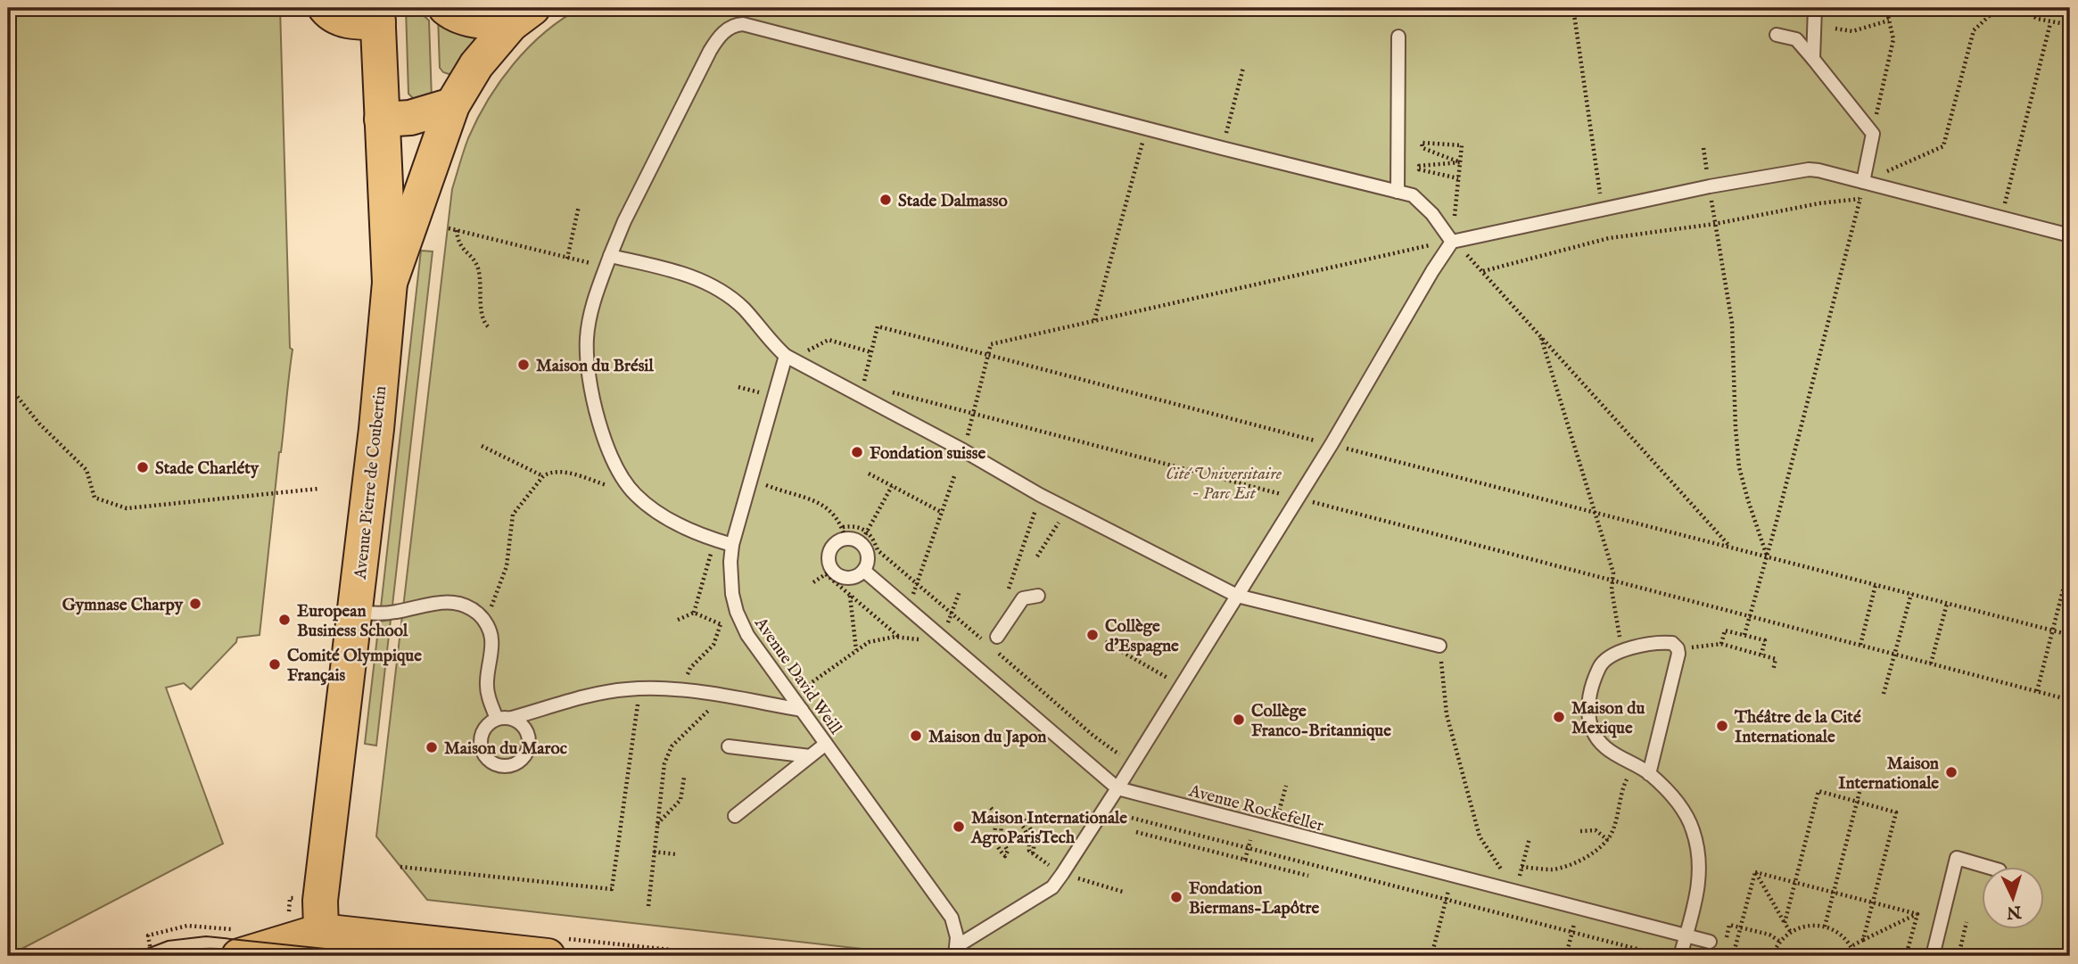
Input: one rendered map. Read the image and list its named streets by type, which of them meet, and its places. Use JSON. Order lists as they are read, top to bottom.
{
  "streets": {
    "main road": ["Avenue Pierre de Coubertin"],
    "lane": ["Avenue David Weill", "Avenue Rockefeller"]
  },
  "parks": ["Cité Universitaire - Parc Est"],
  "places": [
    "Stade Dalmasso",
    "Maison du Brésil",
    "Fondation suisse",
    "Stade Charléty",
    "Gymnase Charpy",
    "European Business School",
    "Collège d'Espagne",
    "Comité Olympique Français",
    "Maison du Mexique",
    "Collège Franco-Britannique",
    "Théâtre de la Cité Internationale",
    "Maison du Japon",
    "Maison du Maroc",
    "Maison Internationale",
    "Maison Internationale AgroParisTech",
    "Fondation Biermans-Lapôtre"
  ],
  "north": "bottom"
}
